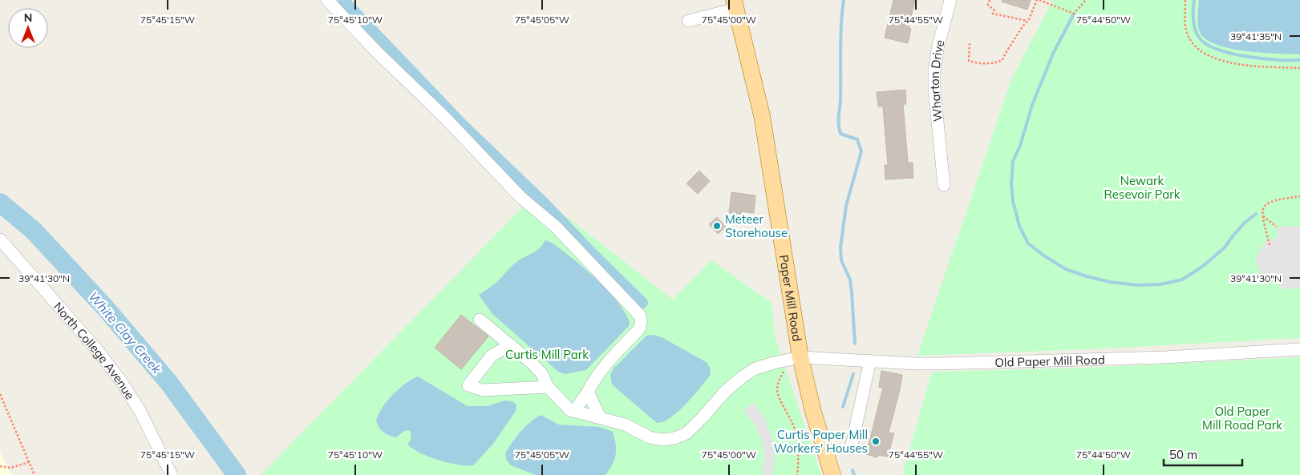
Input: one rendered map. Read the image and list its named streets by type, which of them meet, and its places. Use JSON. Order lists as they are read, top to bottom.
{
  "streets": {
    "main road": ["Paper Mill Road"],
    "street": ["Wharton Drive", "North College Avenue", "Old Paper Mill Road"]
  },
  "crossings": [
    ["Paper Mill Road", "Old Paper Mill Road"]
  ],
  "water": ["White Clay Creek"],
  "parks": ["Newark Resevoir Park", "Curtis Mill Park", "Old Paper Mill Road Park"],
  "places": ["Meteer Storehouse", "Curtis Paper Mill Workers' Houses"],
  "scale_bar": "50 m",
  "north": "top",
  "coordinates": [
    "75°45'15\"W",
    "75°45'10\"W",
    "75°45'05\"W",
    "75°45'00\"W",
    "75°44'55\"W",
    "75°44'50\"W",
    "39°41'35\"N",
    "39°41'30\"N"
  ]
}
